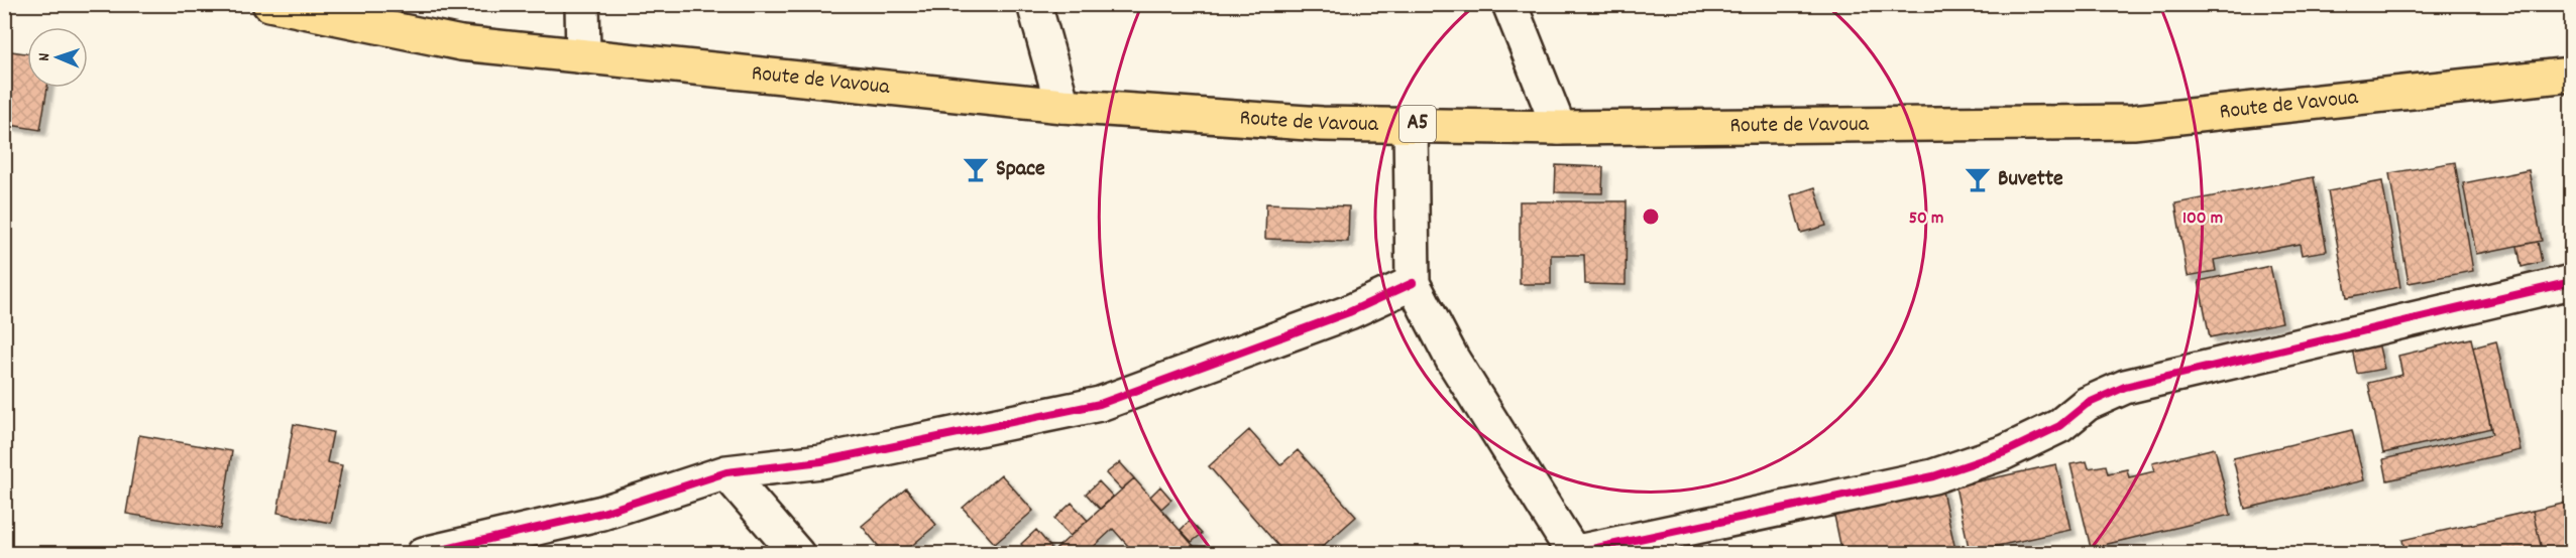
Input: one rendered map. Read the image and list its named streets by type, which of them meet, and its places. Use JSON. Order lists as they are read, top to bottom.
{
  "streets": {
    "main road": ["Route de Vavoua", "A5"]
  },
  "places": {
    "bar": ["Space", "Buvette"]
  },
  "north": "left",
  "rings": ["50 m", "100 m"]
}
